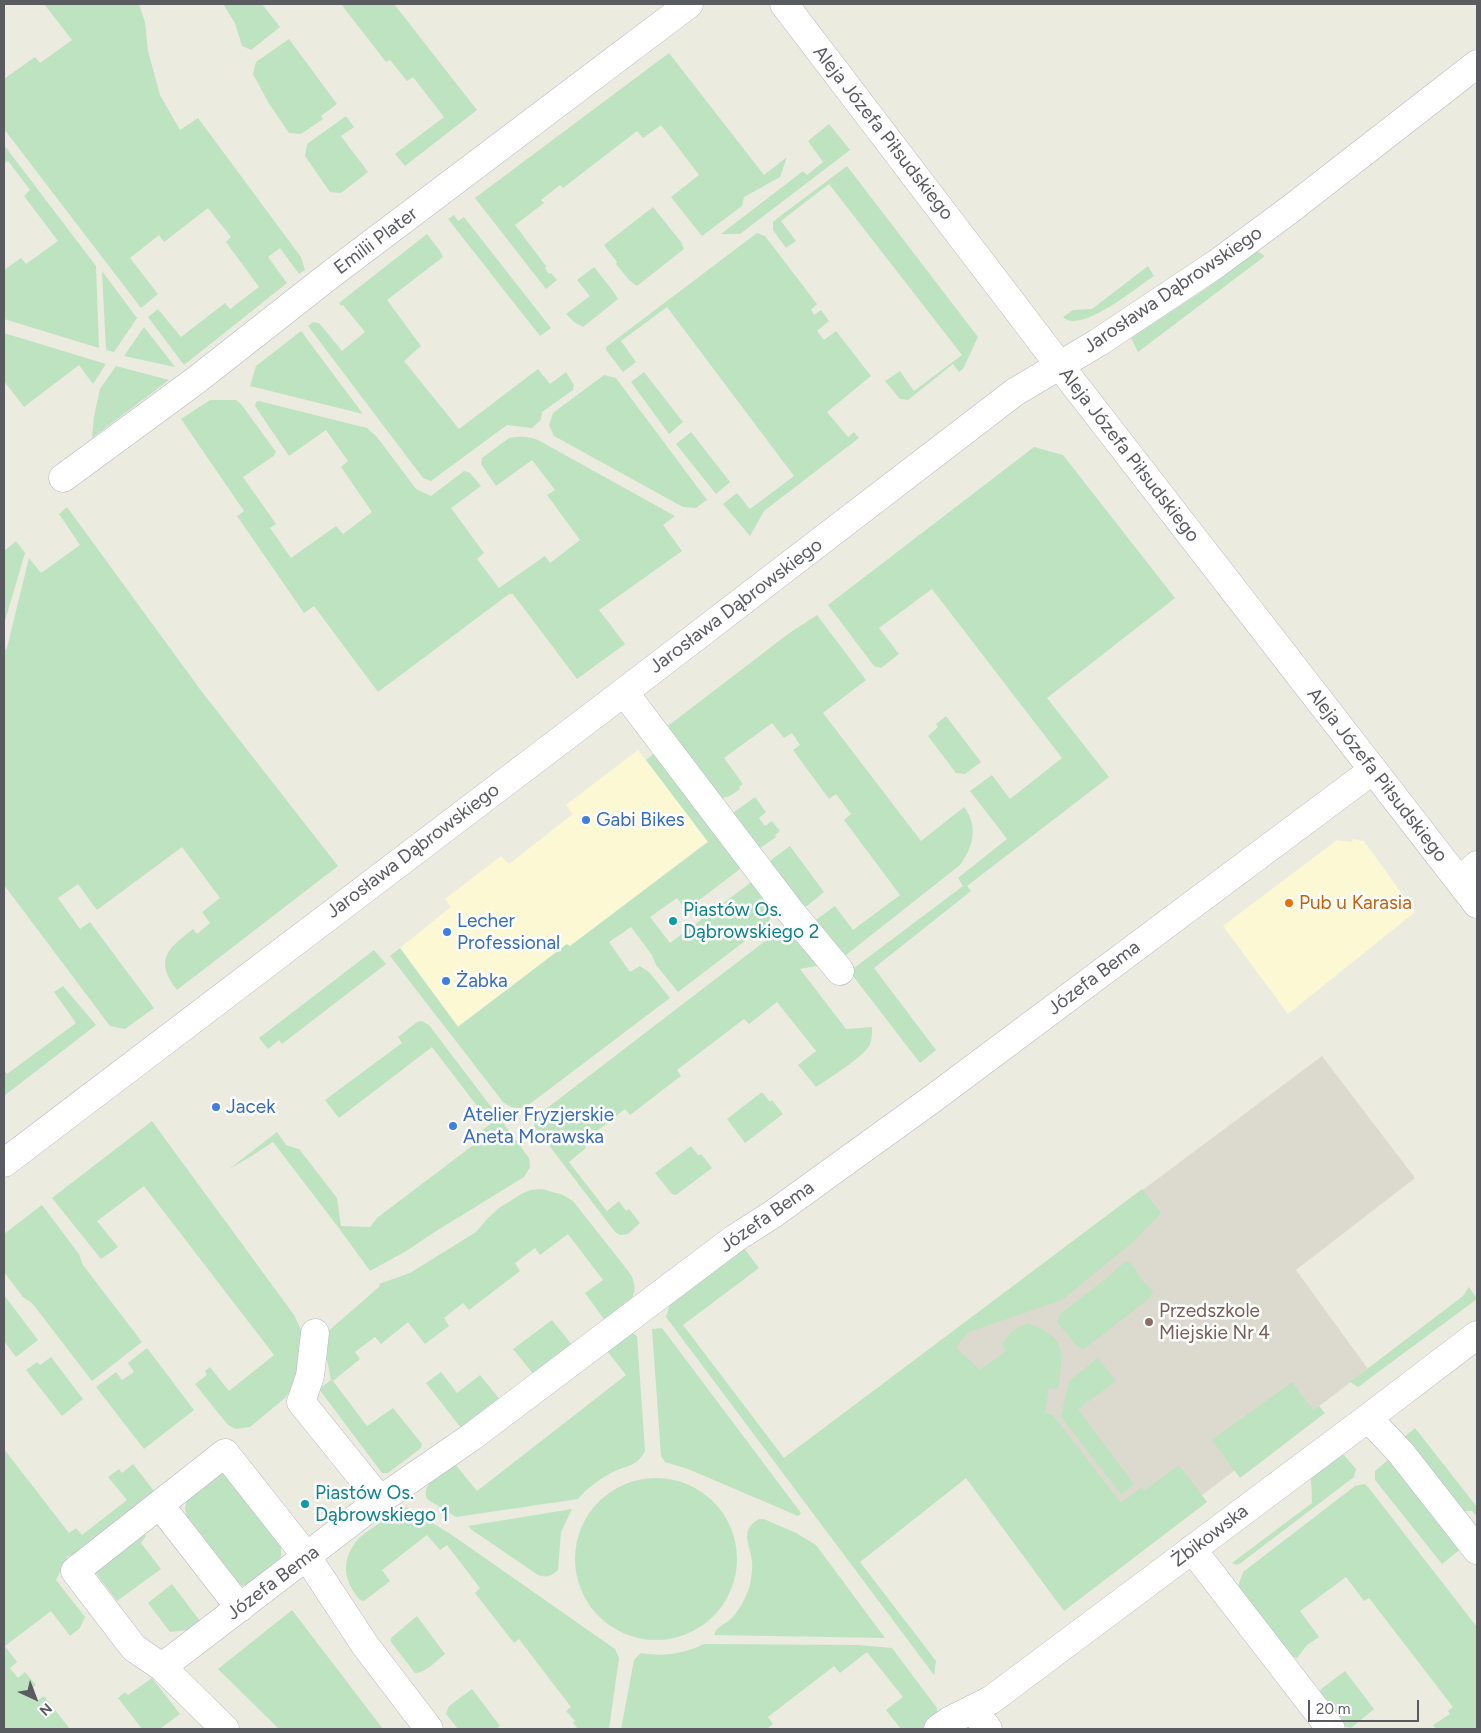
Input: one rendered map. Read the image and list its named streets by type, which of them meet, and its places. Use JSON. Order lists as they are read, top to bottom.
{
  "streets": {
    "street": [
      "Aleja Józefa Piłsudskiego",
      "Emilii Plater",
      "Jarosława Dąbrowskiego",
      "Józefa Bema",
      "Żbikowska"
    ]
  },
  "crossings": [
    ["Aleja Józefa Piłsudskiego", "Jarosława Dąbrowskiego"],
    ["Aleja Józefa Piłsudskiego", "Józefa Bema"]
  ],
  "places": [
    "Gabi Bikes",
    "Pub u Karasia",
    "Piastów Os. Dąbrowskiego 2",
    "Lecher Professional",
    "Żabka",
    "Jacek",
    "Atelier Fryzjerskie Aneta Morawska",
    "Przedszkole Miejskie Nr 4",
    "Piastów Os. Dąbrowskiego 1"
  ],
  "scale_bar": "20 m",
  "north": "bottom right"
}
